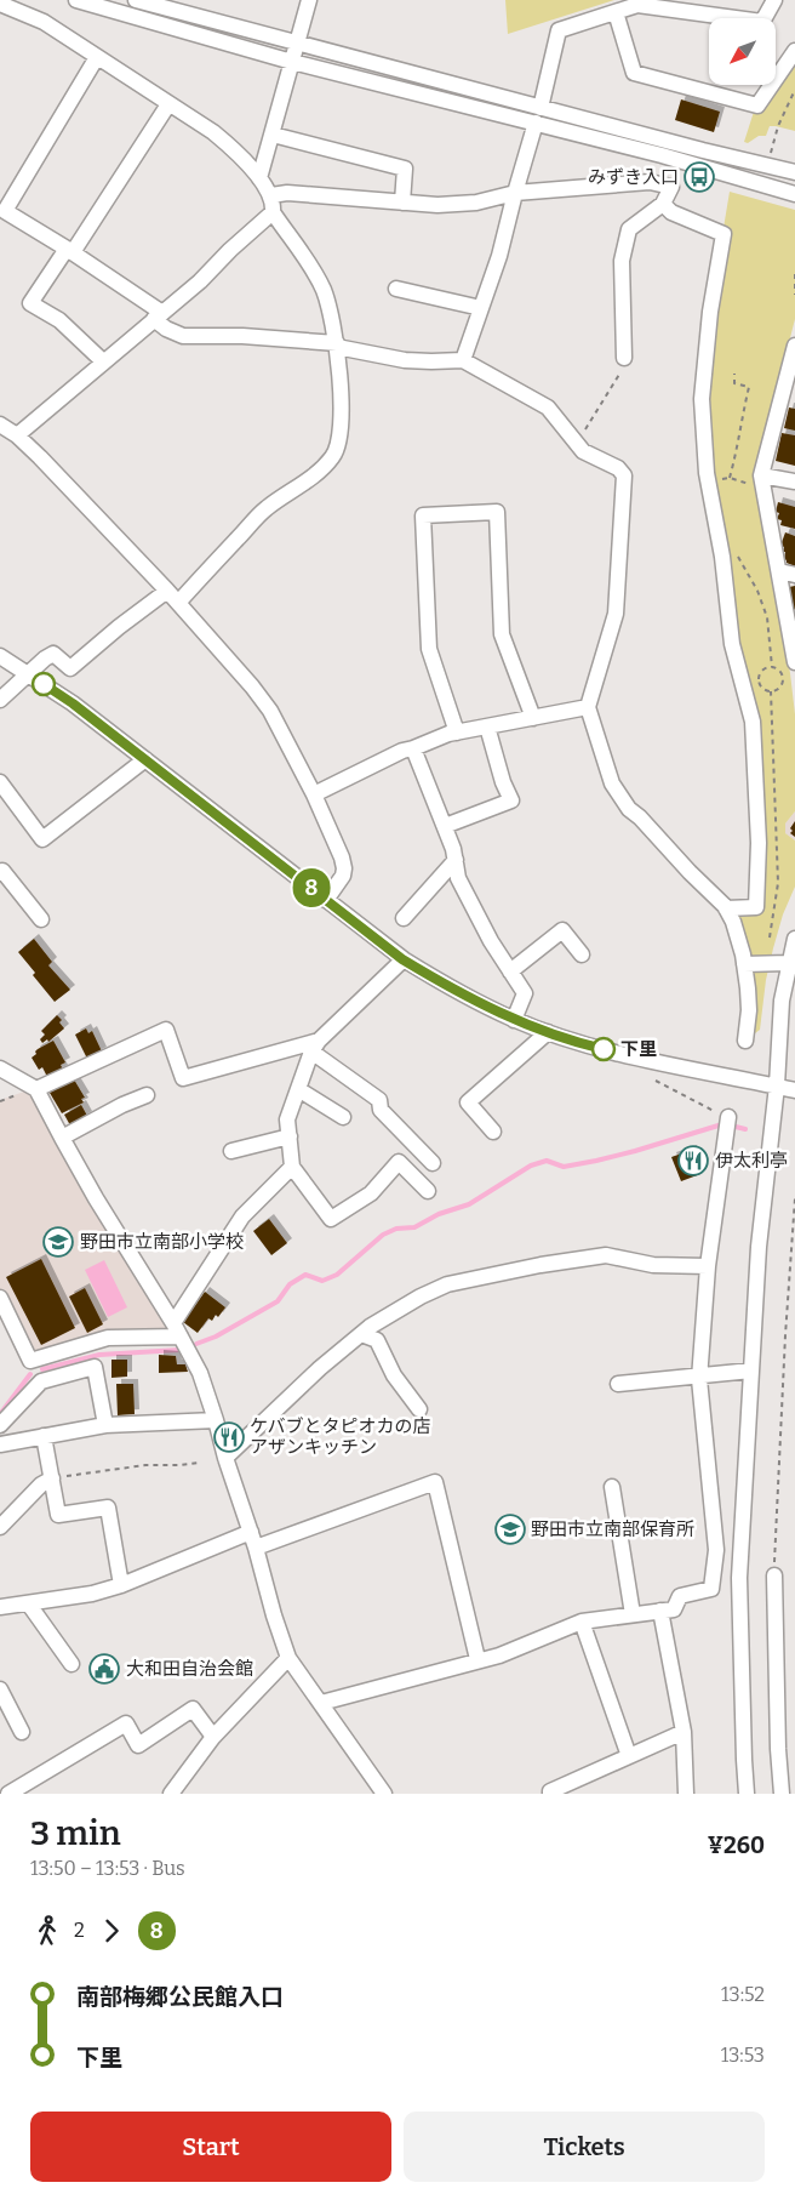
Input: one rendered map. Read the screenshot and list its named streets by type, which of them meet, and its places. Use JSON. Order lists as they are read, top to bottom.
{
  "places": {
    "bus stop": ["みずき入口"],
    "other": ["下里"],
    "restaurant": ["伊太利亭", "ケバブとタピオカの店 アザンキッチン"],
    "school or university": ["野田市立南部小学校", "野田市立南部保育所"],
    "public building": ["大和田自治会館"]
  },
  "lines": ["bus line 8"],
  "north": "bottom left",
  "page": {
    "on_map": "8",
    "heading": ["3 min", "13:50 – 13:53 · Bus", "¥260"],
    "legs": ["2", "8"],
    "list": [
      {
        "name": "南部梅郷公民館入口",
        "value": "13:52"
      },
      {
        "name": "下里",
        "value": "13:53"
      }
    ],
    "buttons": ["Start", "Tickets"]
  }
}
